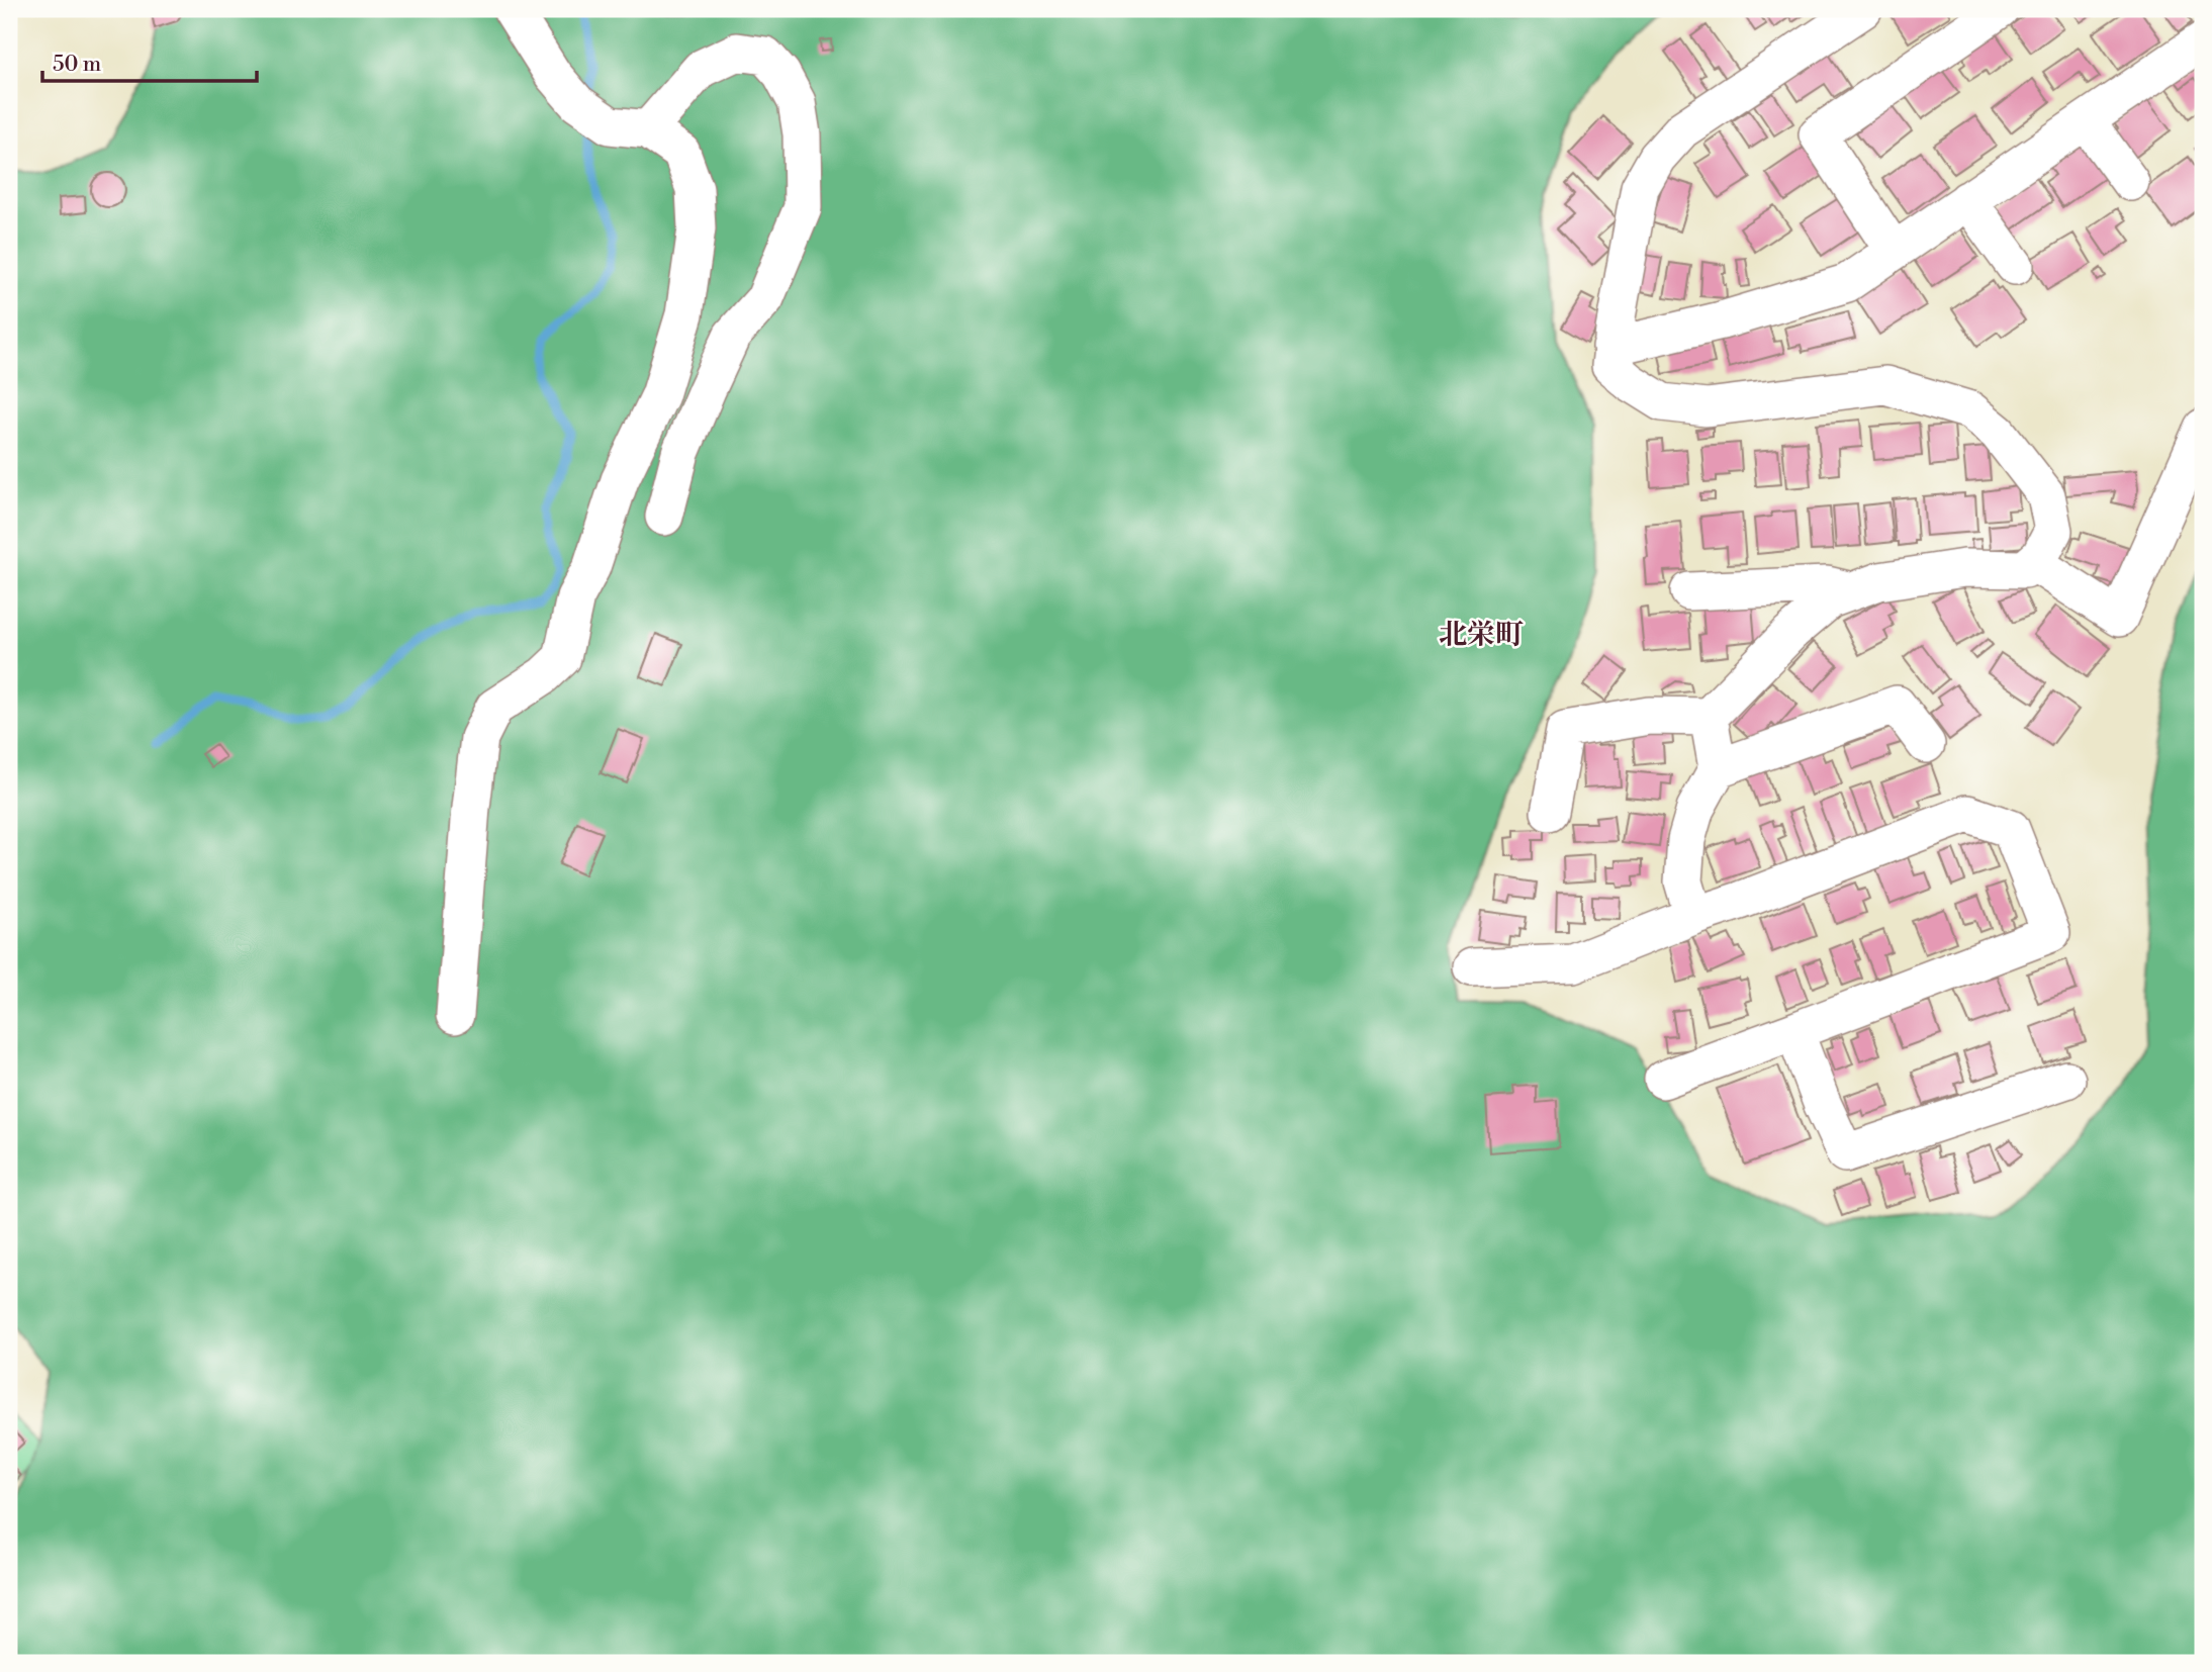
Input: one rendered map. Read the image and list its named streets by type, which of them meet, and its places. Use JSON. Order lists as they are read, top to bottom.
{
  "districts": ["北栄町"],
  "scale_bar": "50 m"
}
